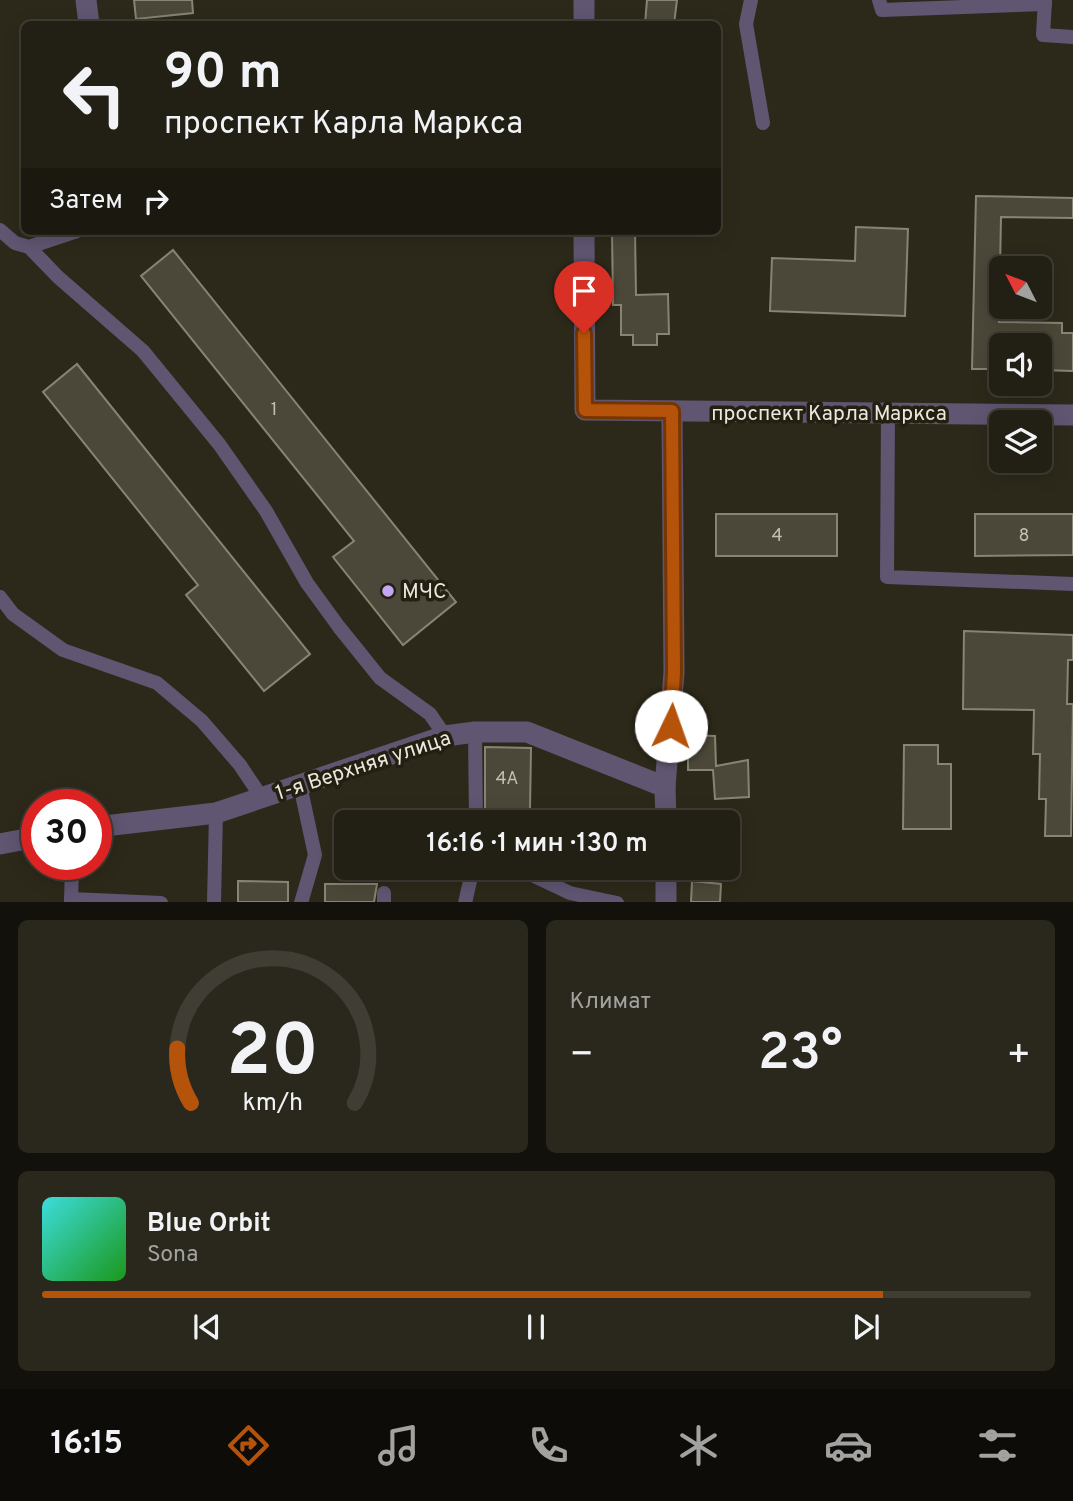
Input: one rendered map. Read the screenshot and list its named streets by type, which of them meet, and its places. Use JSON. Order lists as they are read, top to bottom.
{
  "streets": {
    "street": ["проспект Карла Маркса", "1-я Верхняя улица"]
  },
  "places": ["МЧС"],
  "house_numbers": [
    "1",
    "4",
    "8",
    "4А"
  ],
  "north": "top left",
  "page": {
    "turn": ["90 m", "проспект Карла Маркса"],
    "then": "Затем",
    "limit": "30",
    "trip": "16:16 · 1 мин · 130 m",
    "tile": "Климат",
    "heat": ["−", "23°", "+"],
    "song": ["Blue Orbit", "Sona"],
    "tabs": "16:15",
    "gauge": ["20", "km/h"]
  }
}
